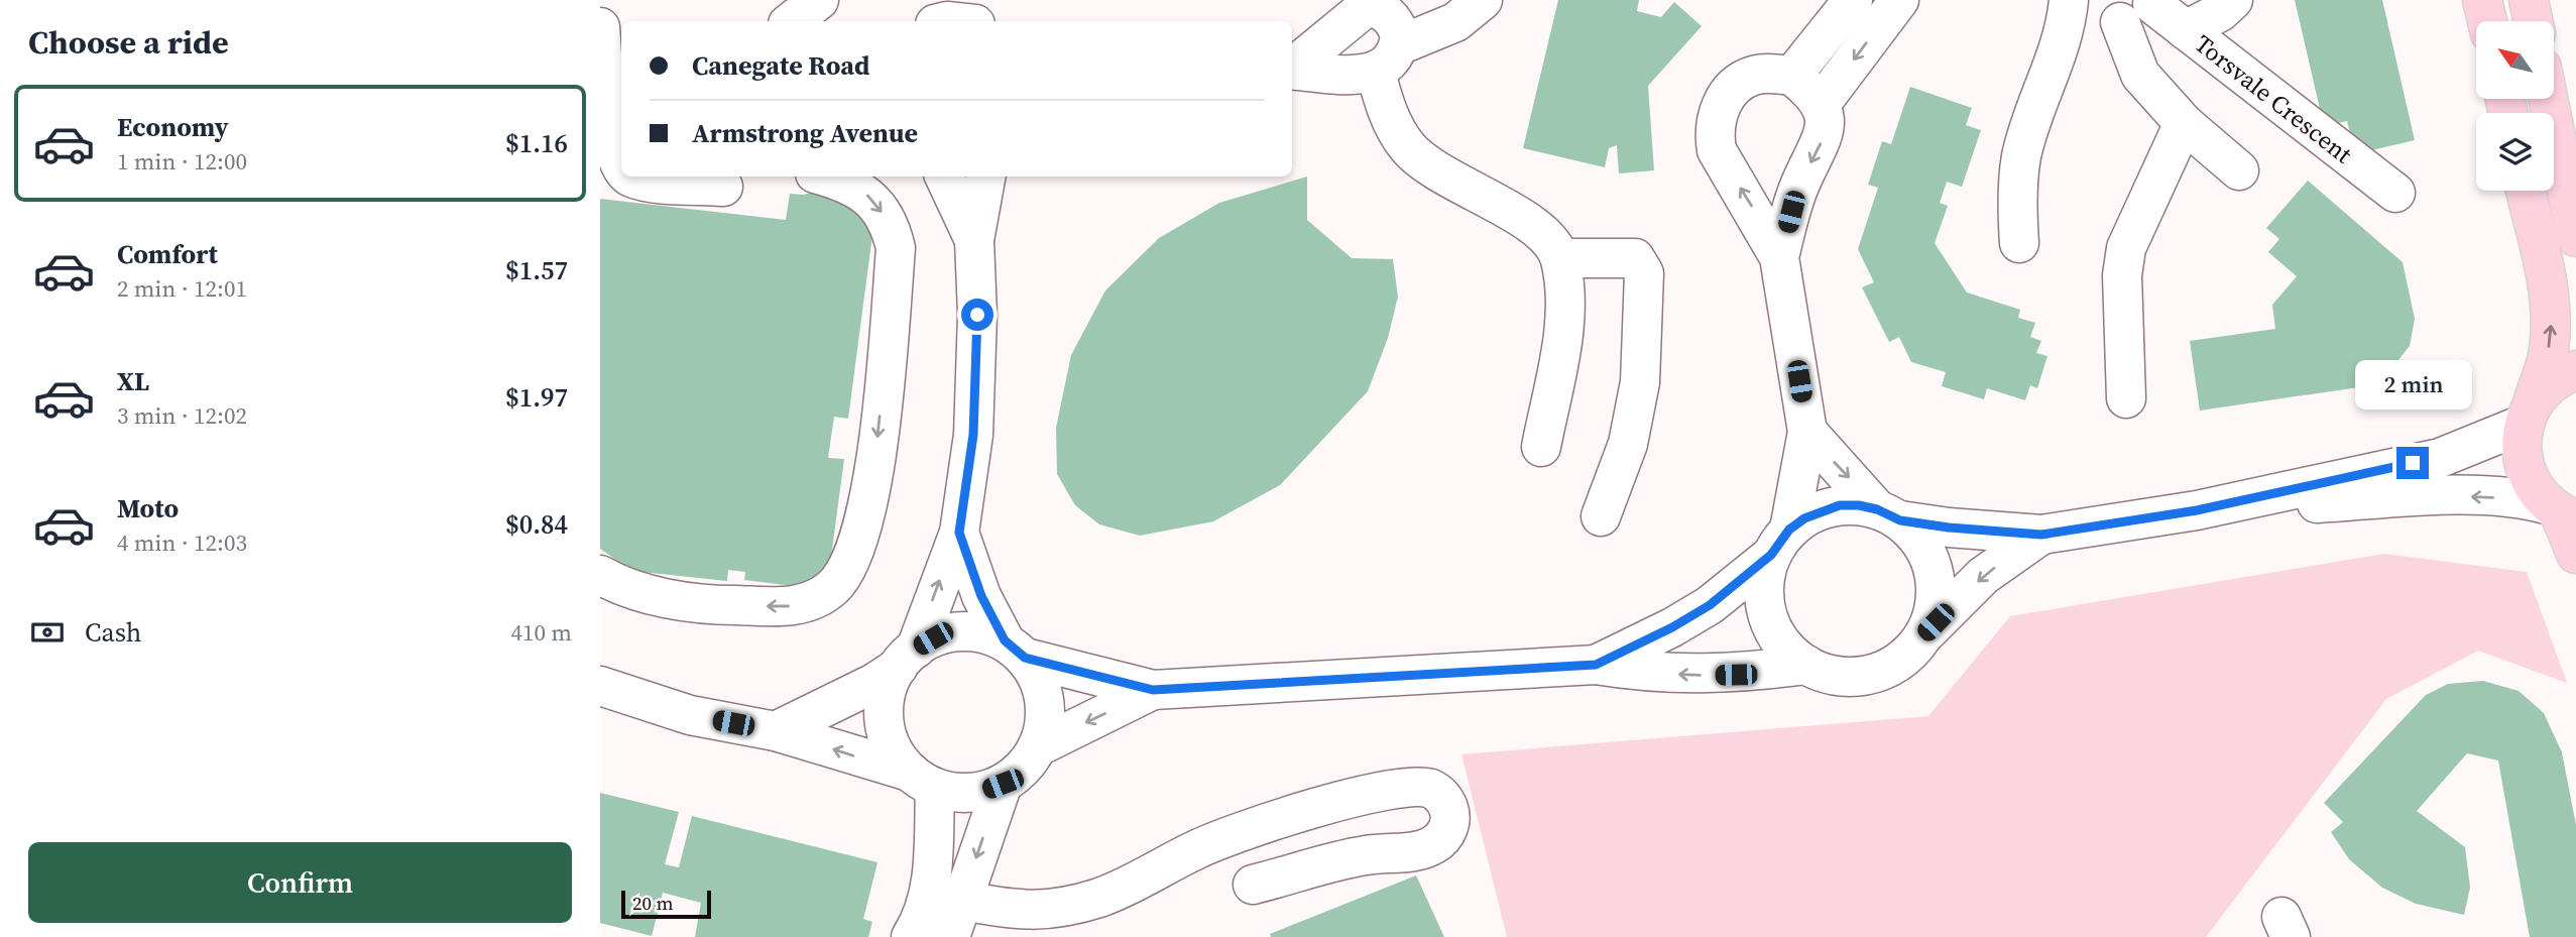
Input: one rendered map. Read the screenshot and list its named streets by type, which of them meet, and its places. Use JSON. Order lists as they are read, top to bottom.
{
  "streets": {
    "street": ["Torsvale Crescent"]
  },
  "scale_bar": "20 m",
  "north": "top left",
  "page": {
    "heading": "Choose a ride",
    "banner": ["Canegate Road", "Armstrong Avenue"],
    "list": [
      {
        "name": "Economy",
        "note": "1 min · 12:00",
        "value": "$1.16"
      },
      {
        "name": "Comfort",
        "note": "2 min · 12:01",
        "value": "$1.57"
      },
      {
        "name": "XL",
        "note": "3 min · 12:02",
        "value": "$1.97"
      },
      {
        "name": "Moto",
        "note": "4 min · 12:03",
        "value": "$0.84"
      }
    ],
    "bubble": "2 min",
    "pay": ["Cash", "410 m"],
    "buttons": "Confirm",
    "scale": "20 m"
  }
}
